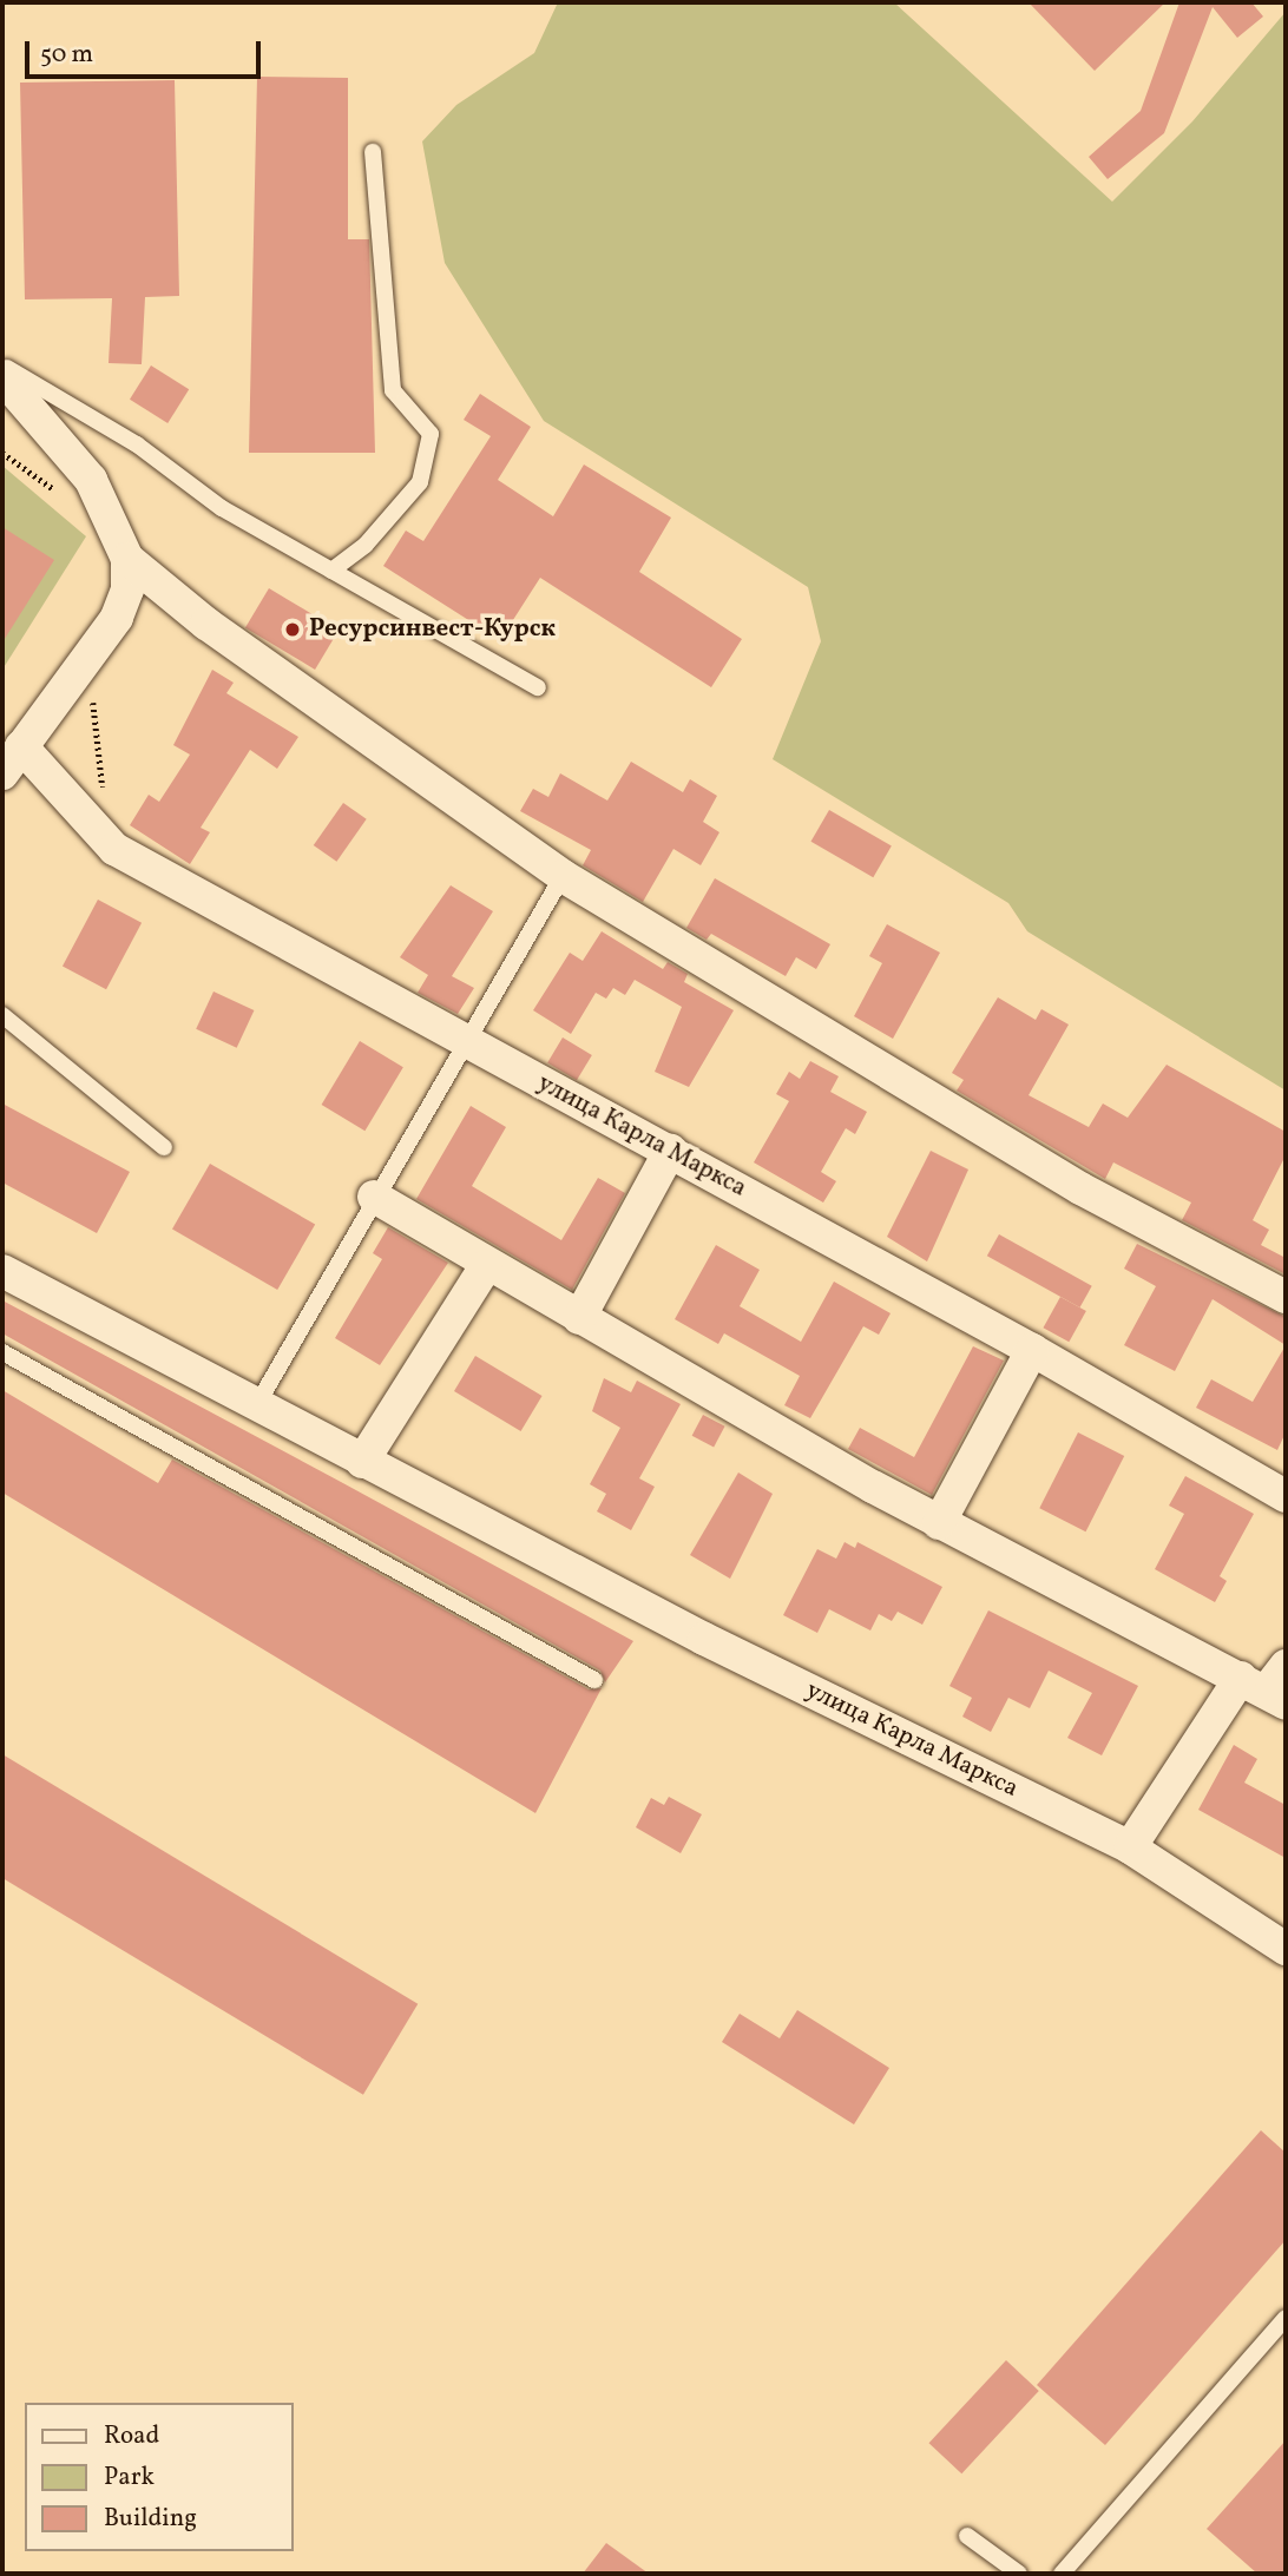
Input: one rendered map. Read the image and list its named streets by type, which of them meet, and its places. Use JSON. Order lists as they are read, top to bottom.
{
  "streets": {
    "street": ["улица Карла Маркса"]
  },
  "places": ["Ресурсинвест-Курск"],
  "legend": ["Road", "Park", "Building"],
  "scale_bar": "50 m"
}
